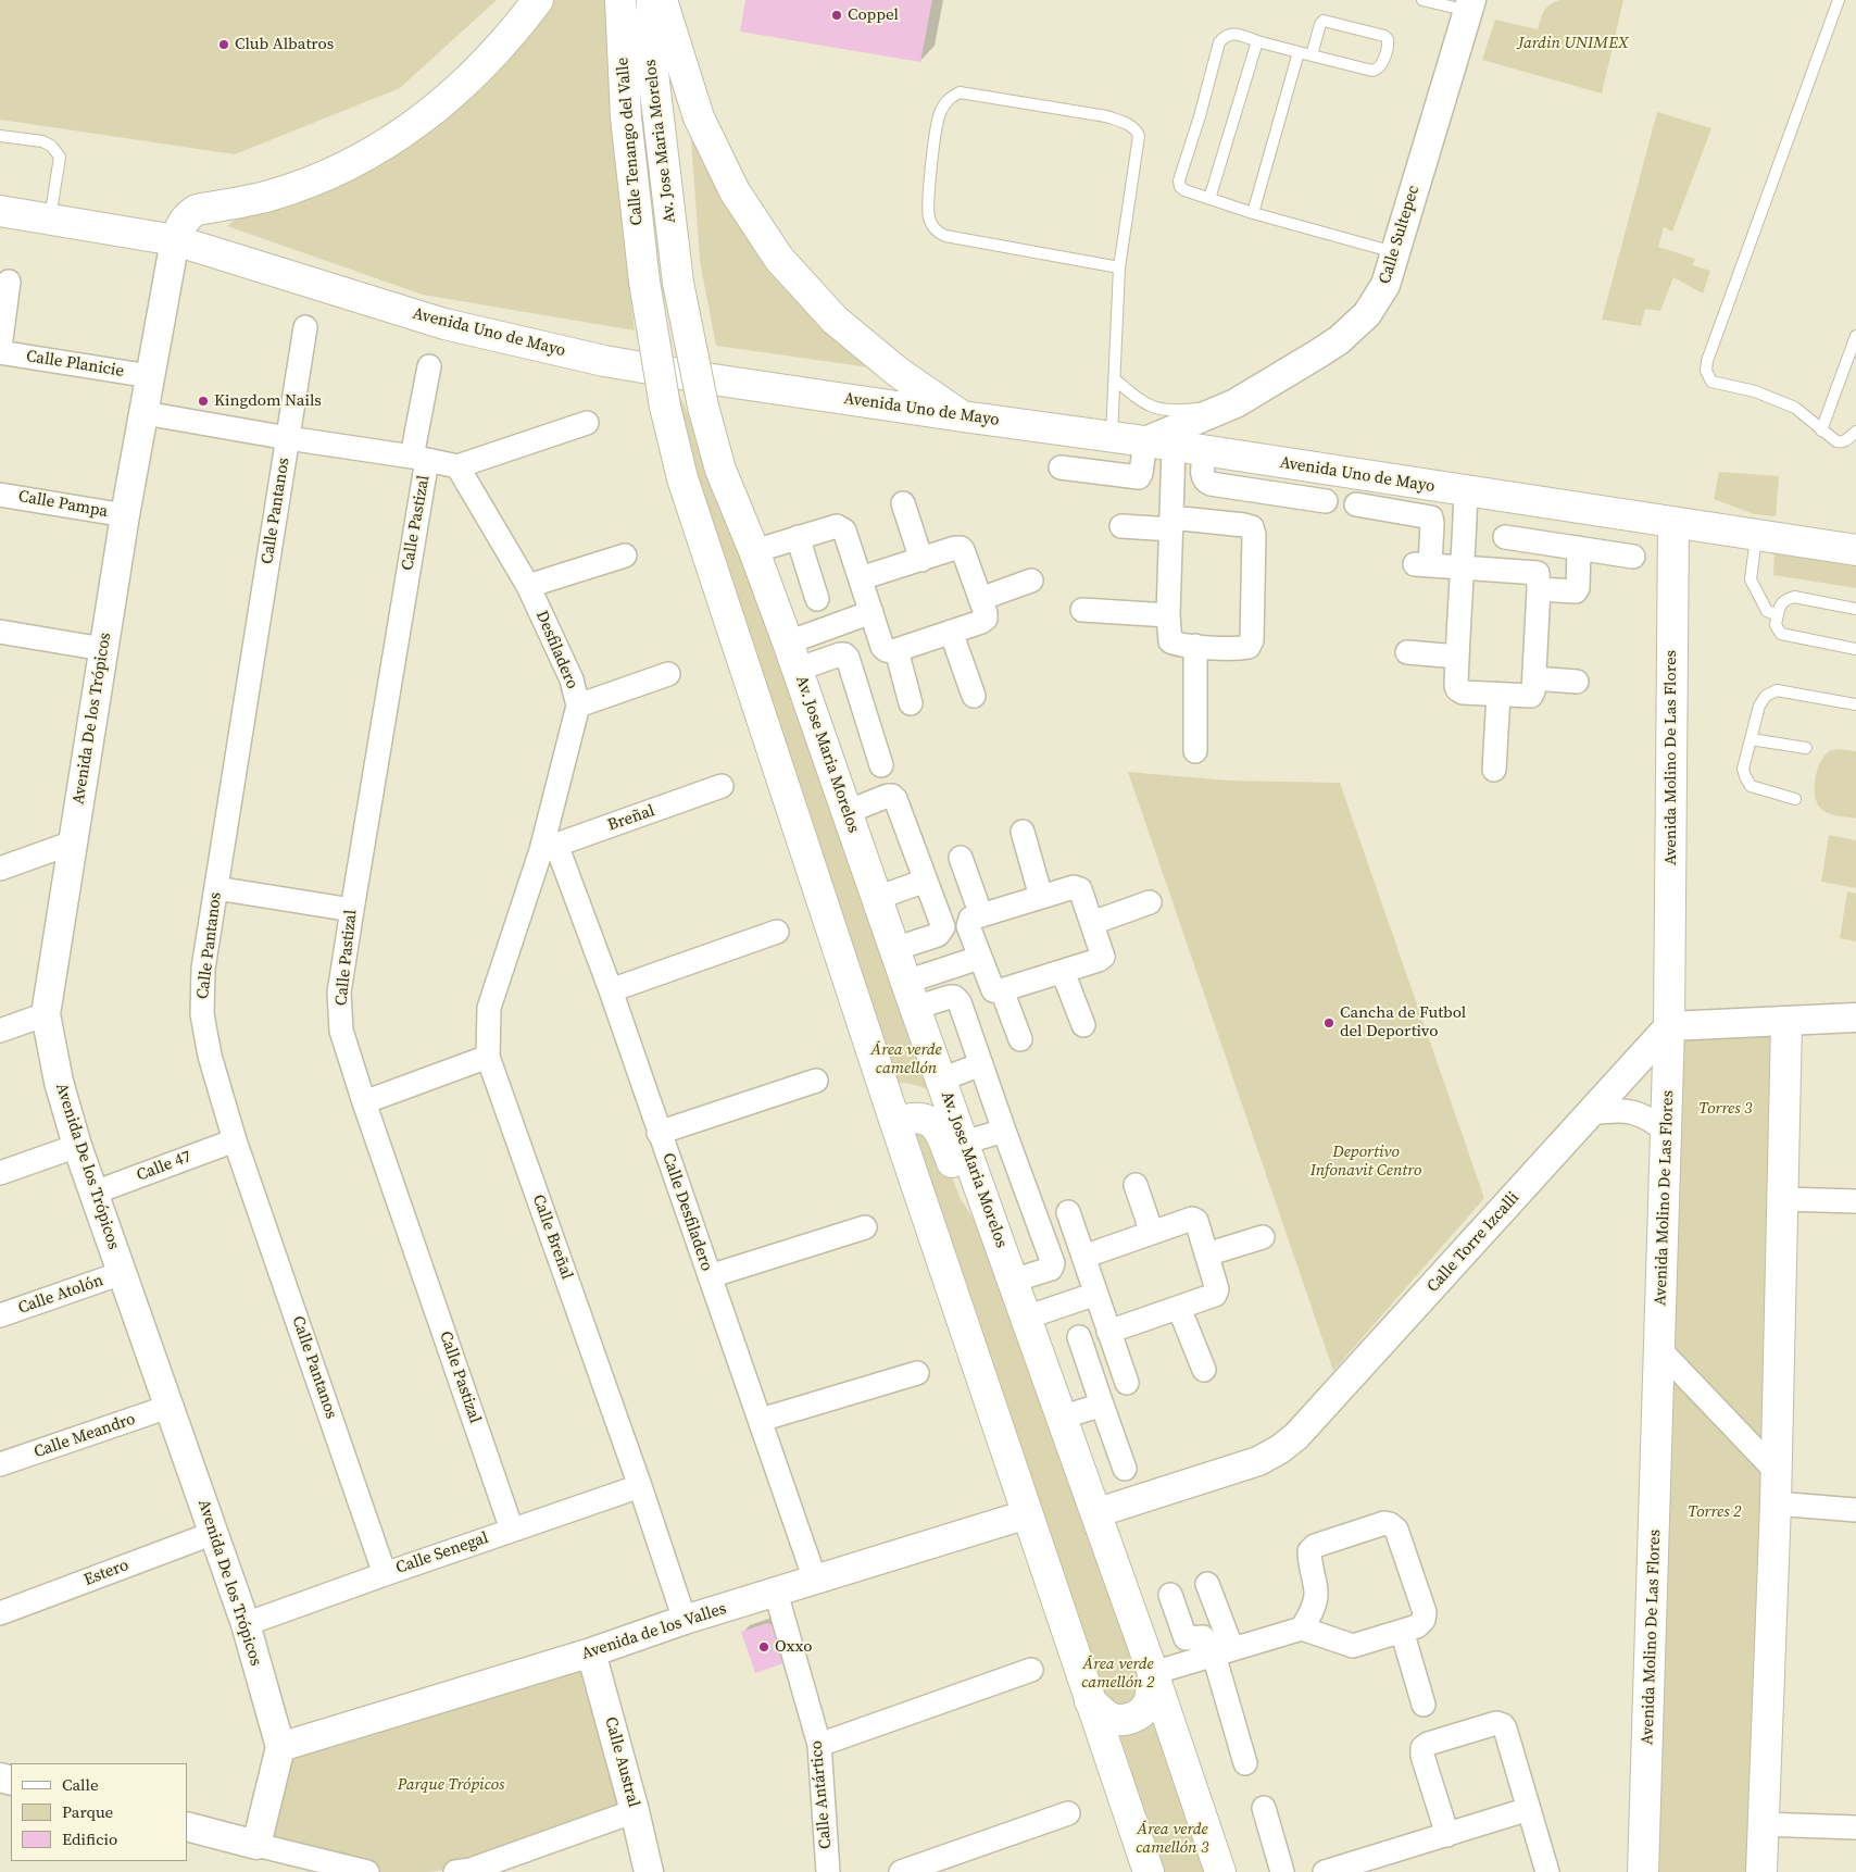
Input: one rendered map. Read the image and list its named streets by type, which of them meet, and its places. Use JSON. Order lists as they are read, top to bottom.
{
  "streets": {
    "main road": [
      "Calle Tenango del Valle",
      "Av. Jose Maria Morelos",
      "Avenida Uno de Mayo",
      "Avenida Molino De Las Flores"
    ],
    "street": [
      "Calle Sultepec",
      "Calle Planicie",
      "Calle Pampa",
      "Calle Pantanos",
      "Calle Pastizal",
      "Desfiladero",
      "Avenida De los Trópicos",
      "Breñal",
      "Calle 47",
      "Calle Desfiladero",
      "Calle Breñal",
      "Calle Torre Izcalli",
      "Calle Atolón",
      "Calle Meandro",
      "Calle Senegal",
      "Estero",
      "Avenida de los Valles",
      "Calle Austral",
      "Calle Antártico"
    ]
  },
  "crossings": [
    ["Av. Jose Maria Morelos", "Calle Torre Izcalli"],
    ["Calle Sultepec", "Avenida Uno de Mayo"],
    ["Avenida Uno de Mayo", "Avenida De los Trópicos"],
    ["Avenida Uno de Mayo", "Avenida Molino De Las Flores"],
    ["Calle Planicie", "Avenida De los Trópicos"],
    ["Calle Pampa", "Avenida De los Trópicos"],
    ["Calle Pantanos", "Calle 47"],
    ["Calle Pantanos", "Calle Senegal"],
    ["Calle Pastizal", "Calle Senegal"],
    ["Desfiladero", "Breñal"],
    ["Desfiladero", "Calle Desfiladero"],
    ["Desfiladero", "Calle Breñal"],
    ["Avenida De los Trópicos", "Calle 47"],
    ["Avenida De los Trópicos", "Calle Atolón"],
    ["Avenida De los Trópicos", "Calle Meandro"],
    ["Avenida De los Trópicos", "Calle Senegal"],
    ["Avenida De los Trópicos", "Estero"],
    ["Avenida De los Trópicos", "Avenida de los Valles"],
    ["Avenida Molino De Las Flores", "Calle Torre Izcalli"],
    ["Breñal", "Calle Desfiladero"],
    ["Breñal", "Calle Breñal"],
    ["Calle Desfiladero", "Calle Breñal"],
    ["Calle Desfiladero", "Avenida de los Valles"],
    ["Calle Breñal", "Calle Senegal"],
    ["Calle Breñal", "Avenida de los Valles"],
    ["Avenida de los Valles", "Calle Austral"],
    ["Avenida de los Valles", "Calle Antártico"]
  ],
  "parks": [
    "Jardin UNIMEX",
    "Área verde camellón",
    "Torres 3",
    "Deportivo Infonavit Centro",
    "Torres 2",
    "Área verde camellón 2",
    "Parque Trópicos",
    "Área verde camellón 3"
  ],
  "places": [
    "Coppel",
    "Club Albatros",
    "Kingdom Nails",
    "Cancha de Futbol del Deportivo",
    "Oxxo"
  ],
  "legend": ["Calle", "Parque", "Edificio"]
}
